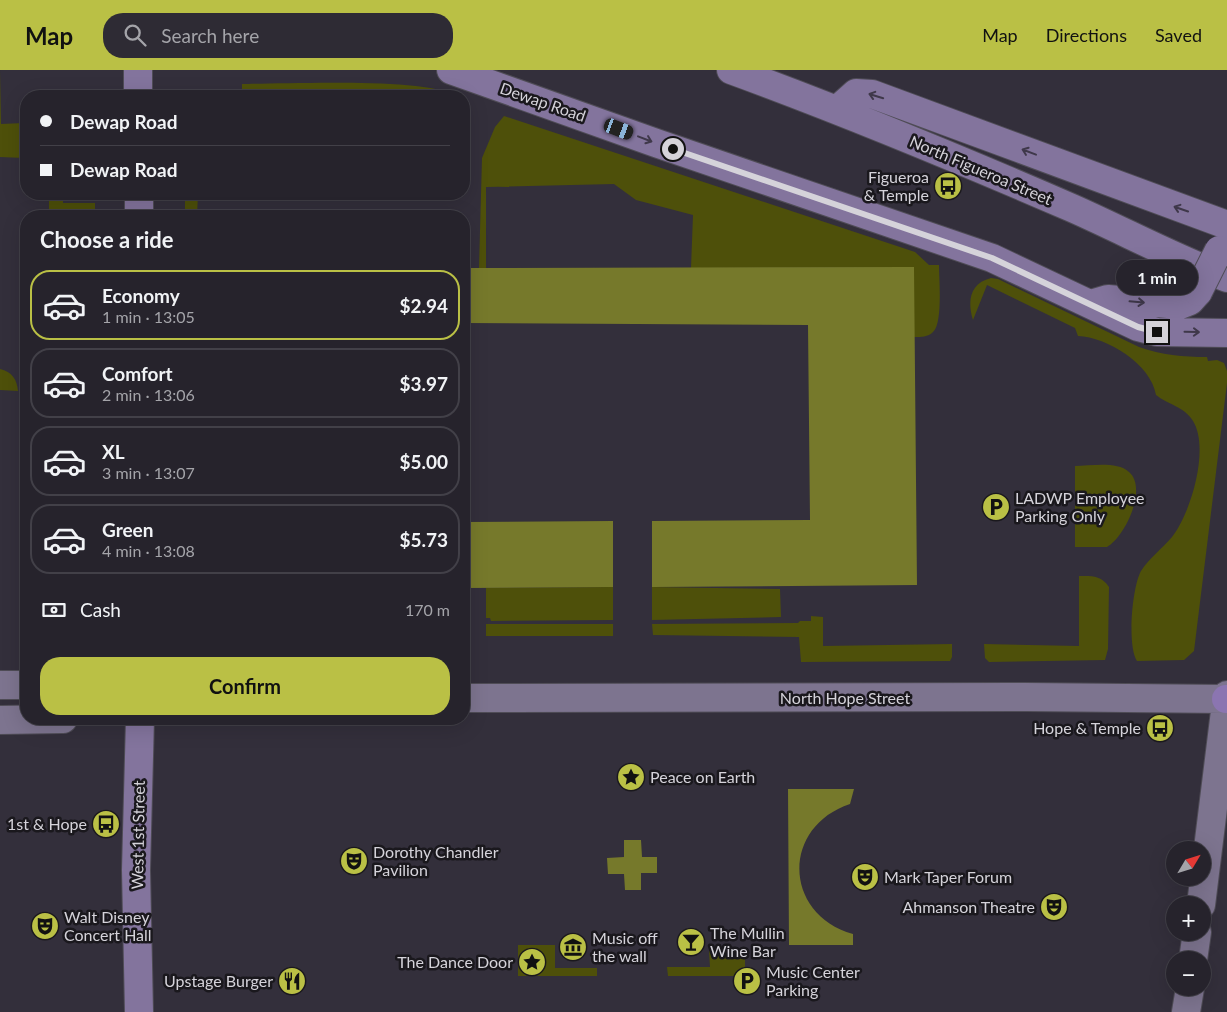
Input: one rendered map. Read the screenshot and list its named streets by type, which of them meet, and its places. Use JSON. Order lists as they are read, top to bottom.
{
  "streets": {
    "main road": [
      "Dewap Road",
      "North Figueroa Street",
      "North Hope Street",
      "West 1st Street"
    ]
  },
  "places": {
    "bus stop": ["Figueroa & Temple", "Hope & Temple", "1st & Hope"],
    "parking": ["LADWP Employee Parking Only", "Music Center Parking"],
    "place": ["Peace on Earth", "The Dance Door"],
    "theatre": [
      "Dorothy Chandler Pavilion",
      "Mark Taper Forum",
      "Ahmanson Theatre",
      "Walt Disney Concert Hall"
    ],
    "bar": ["The Mullin Wine Bar"],
    "museum": ["Music off the wall"],
    "restaurant": ["Upstage Burger"]
  },
  "north": "top right",
  "page": {
    "header": "Map",
    "search": "Search here",
    "nav": ["Map", "Directions", "Saved"],
    "banner": ["Dewap Road", "Dewap Road"],
    "heading": "Choose a ride",
    "bubble": "1 min",
    "list": [
      {
        "name": "Economy",
        "note": "1 min · 13:05",
        "value": "$2.94"
      },
      {
        "name": "Comfort",
        "note": "2 min · 13:06",
        "value": "$3.97"
      },
      {
        "name": "XL",
        "note": "3 min · 13:07",
        "value": "$5.00"
      },
      {
        "name": "Green",
        "note": "4 min · 13:08",
        "value": "$5.73"
      }
    ],
    "pay": ["Cash", "170 m"],
    "buttons": "Confirm",
    "map_buttons": ["+", "−"]
  }
}
